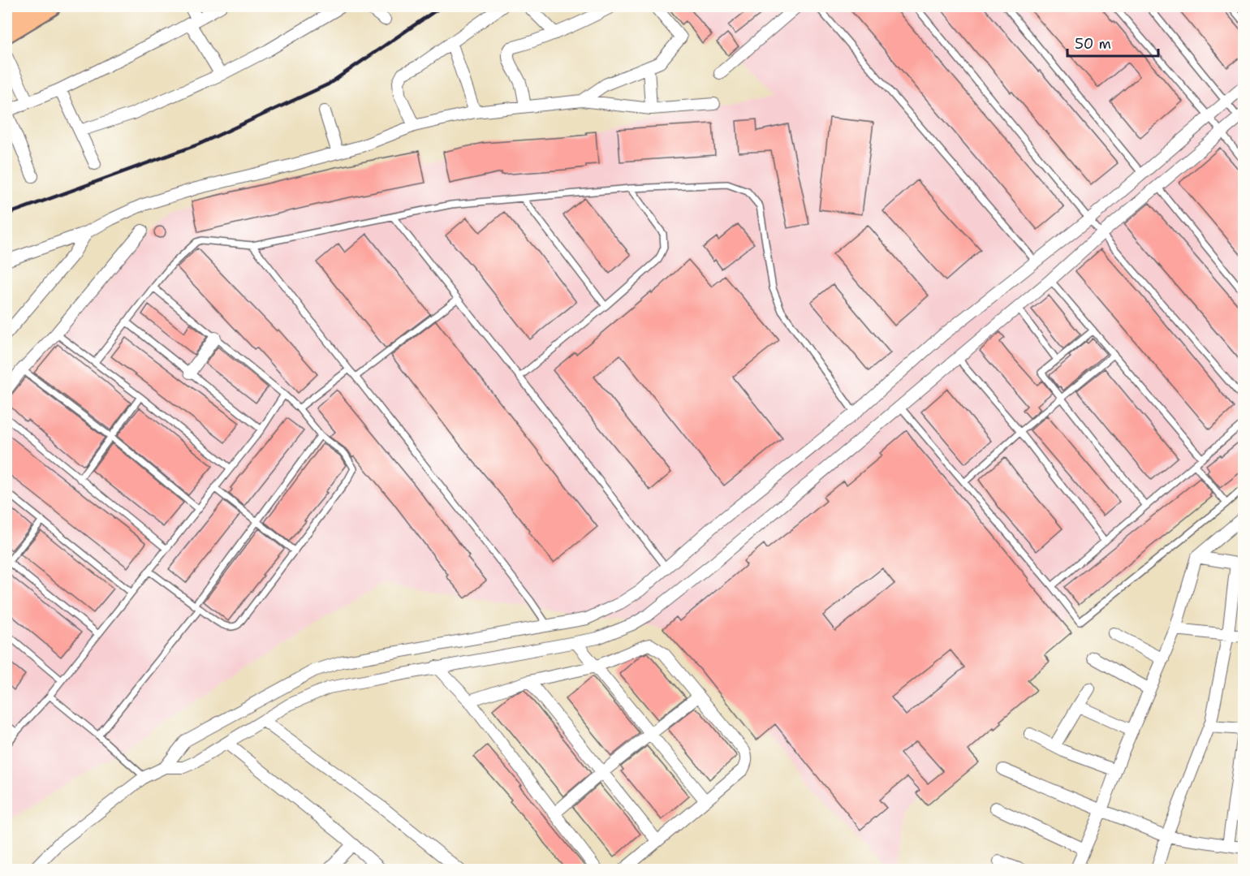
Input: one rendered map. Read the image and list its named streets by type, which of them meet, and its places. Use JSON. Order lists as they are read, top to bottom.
{
  "scale_bar": "50 m"
}
